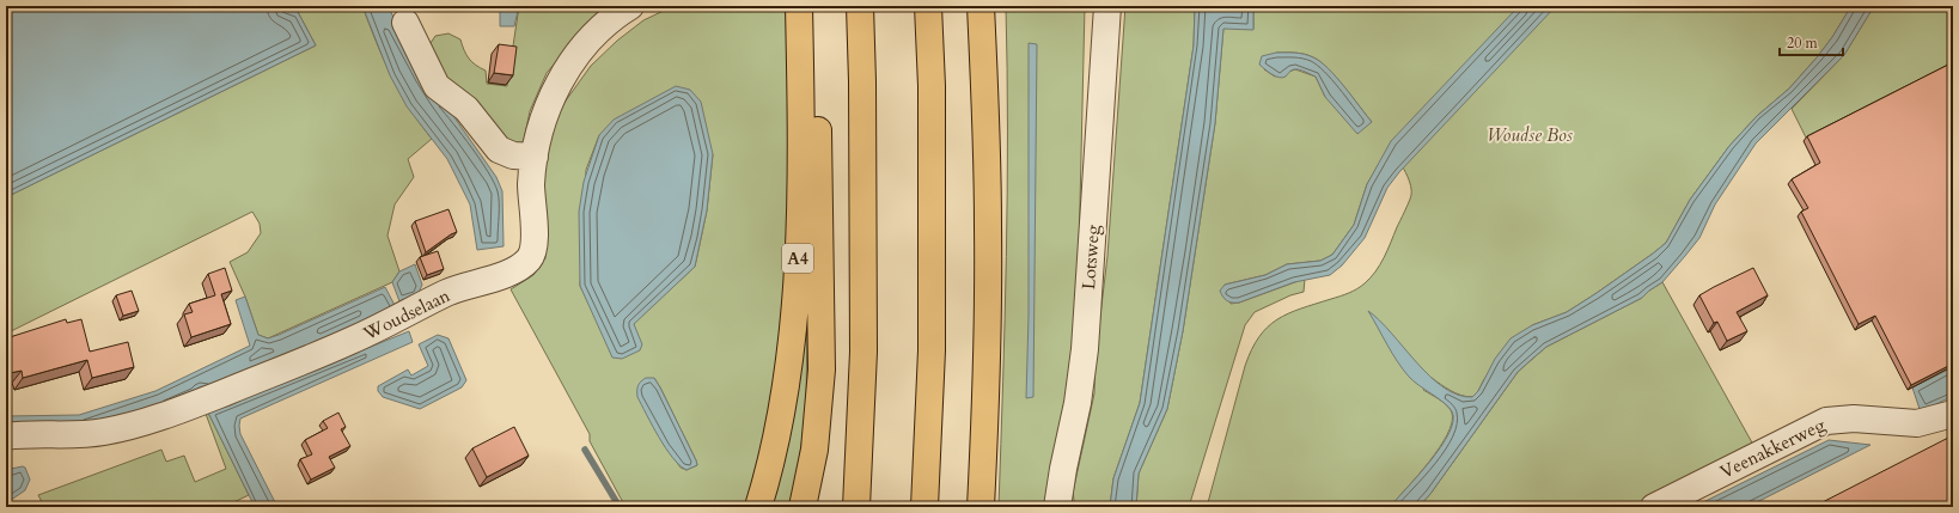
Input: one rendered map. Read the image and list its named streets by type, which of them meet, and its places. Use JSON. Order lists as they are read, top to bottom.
{
  "streets": {
    "highway": ["A4"],
    "street": ["Lotsweg", "Woudselaan", "Veenakkerweg"]
  },
  "parks": ["Woudse Bos"],
  "scale_bar": "20 m"
}
